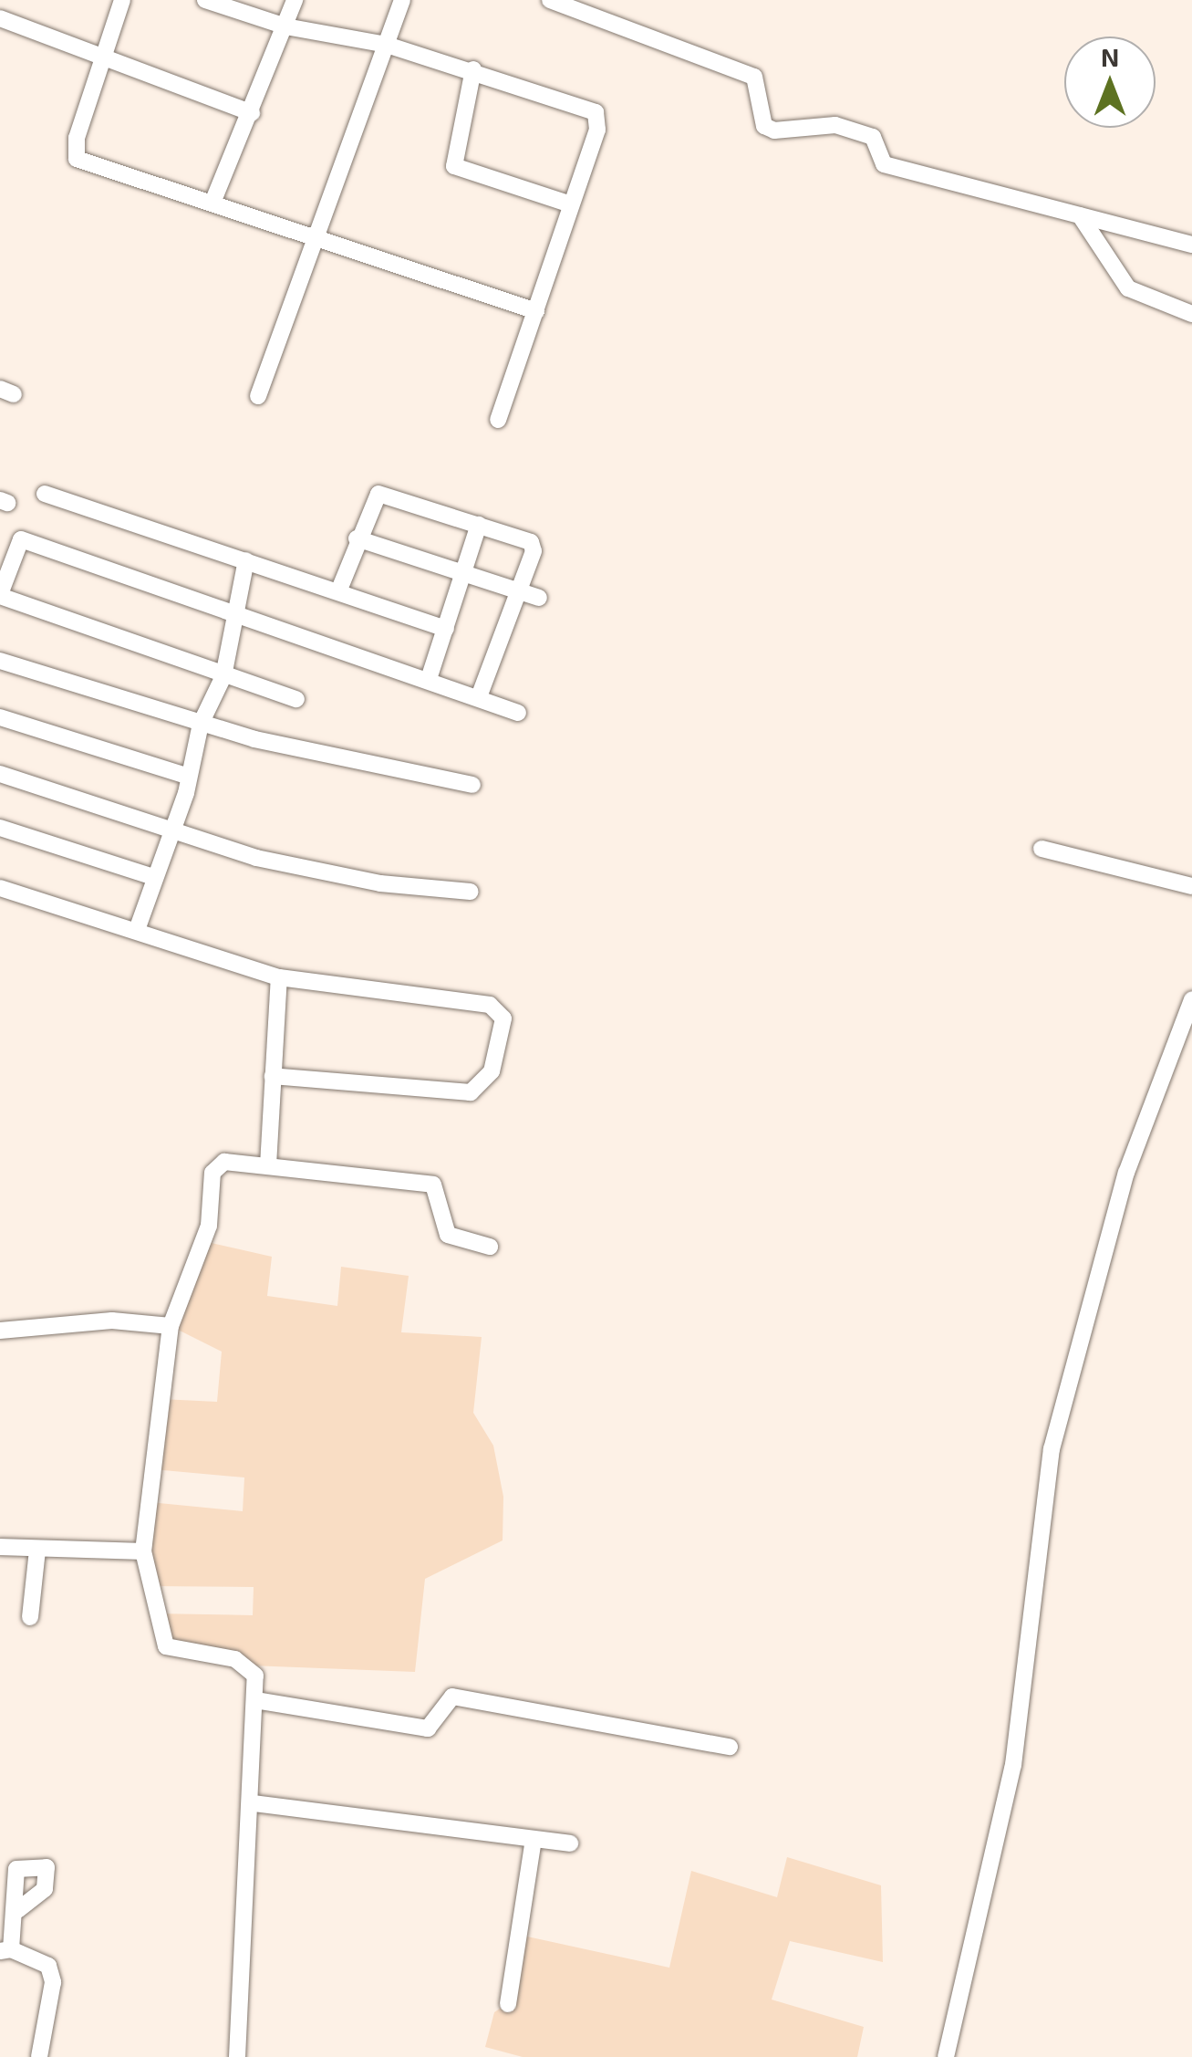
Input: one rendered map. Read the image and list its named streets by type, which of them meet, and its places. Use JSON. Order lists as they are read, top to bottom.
{
  "north": "top"
}
